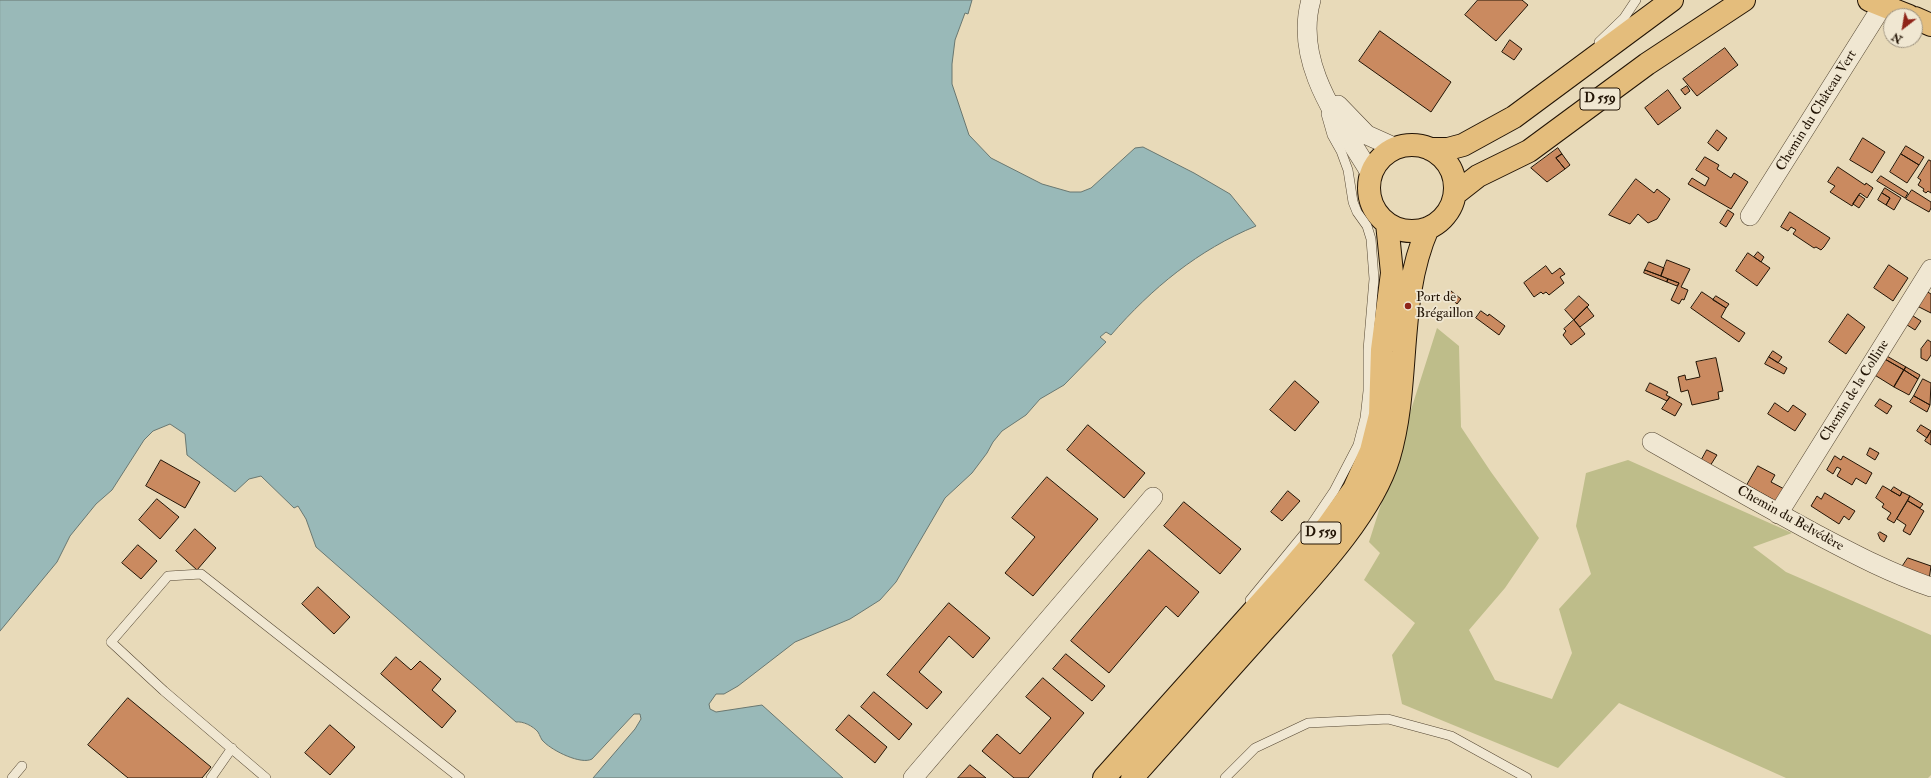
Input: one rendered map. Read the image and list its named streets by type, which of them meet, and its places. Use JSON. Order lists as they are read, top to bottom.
{
  "streets": {
    "main road": ["D 559"],
    "street": ["Chemin du Château Vert", "Chemin de la Colline", "Chemin du Belvédère"]
  },
  "crossings": [
    ["Chemin de la Colline", "Chemin du Belvédère"]
  ],
  "places": ["Port de Brégaillon"],
  "north": "bottom left"
}
